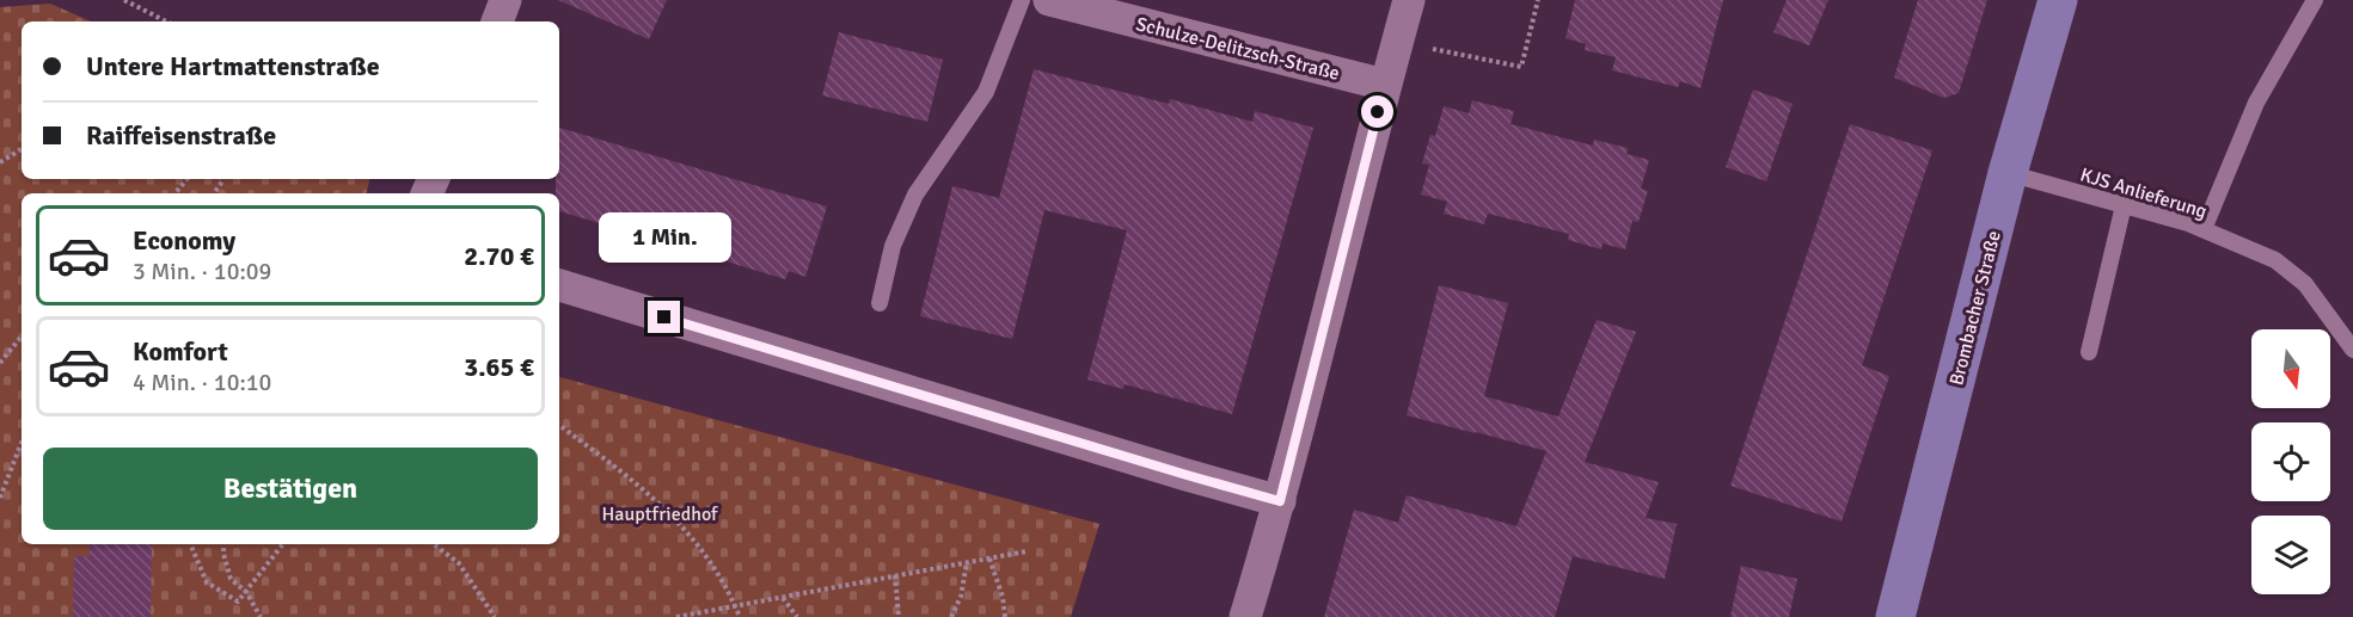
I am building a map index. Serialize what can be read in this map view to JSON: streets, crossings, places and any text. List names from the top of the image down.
{
  "streets": {
    "main road": ["Brombacher Straße"],
    "street": ["Schulze-Delitzsch-Straße"],
    "lane": ["KJS Anlieferung"]
  },
  "crossings": [
    ["KJS Anlieferung", "Brombacher Straße"]
  ],
  "parks": ["Hauptfriedhof"],
  "north": "bottom",
  "page": {
    "banner": ["Untere Hartmattenstraße", "Raiffeisenstraße"],
    "list": [
      {
        "name": "Economy",
        "note": "3 Min. · 10:09",
        "value": "2.70 €"
      },
      {
        "name": "Komfort",
        "note": "4 Min. · 10:10",
        "value": "3.65 €"
      }
    ],
    "bubble": "1 Min.",
    "buttons": "Bestätigen"
  }
}
